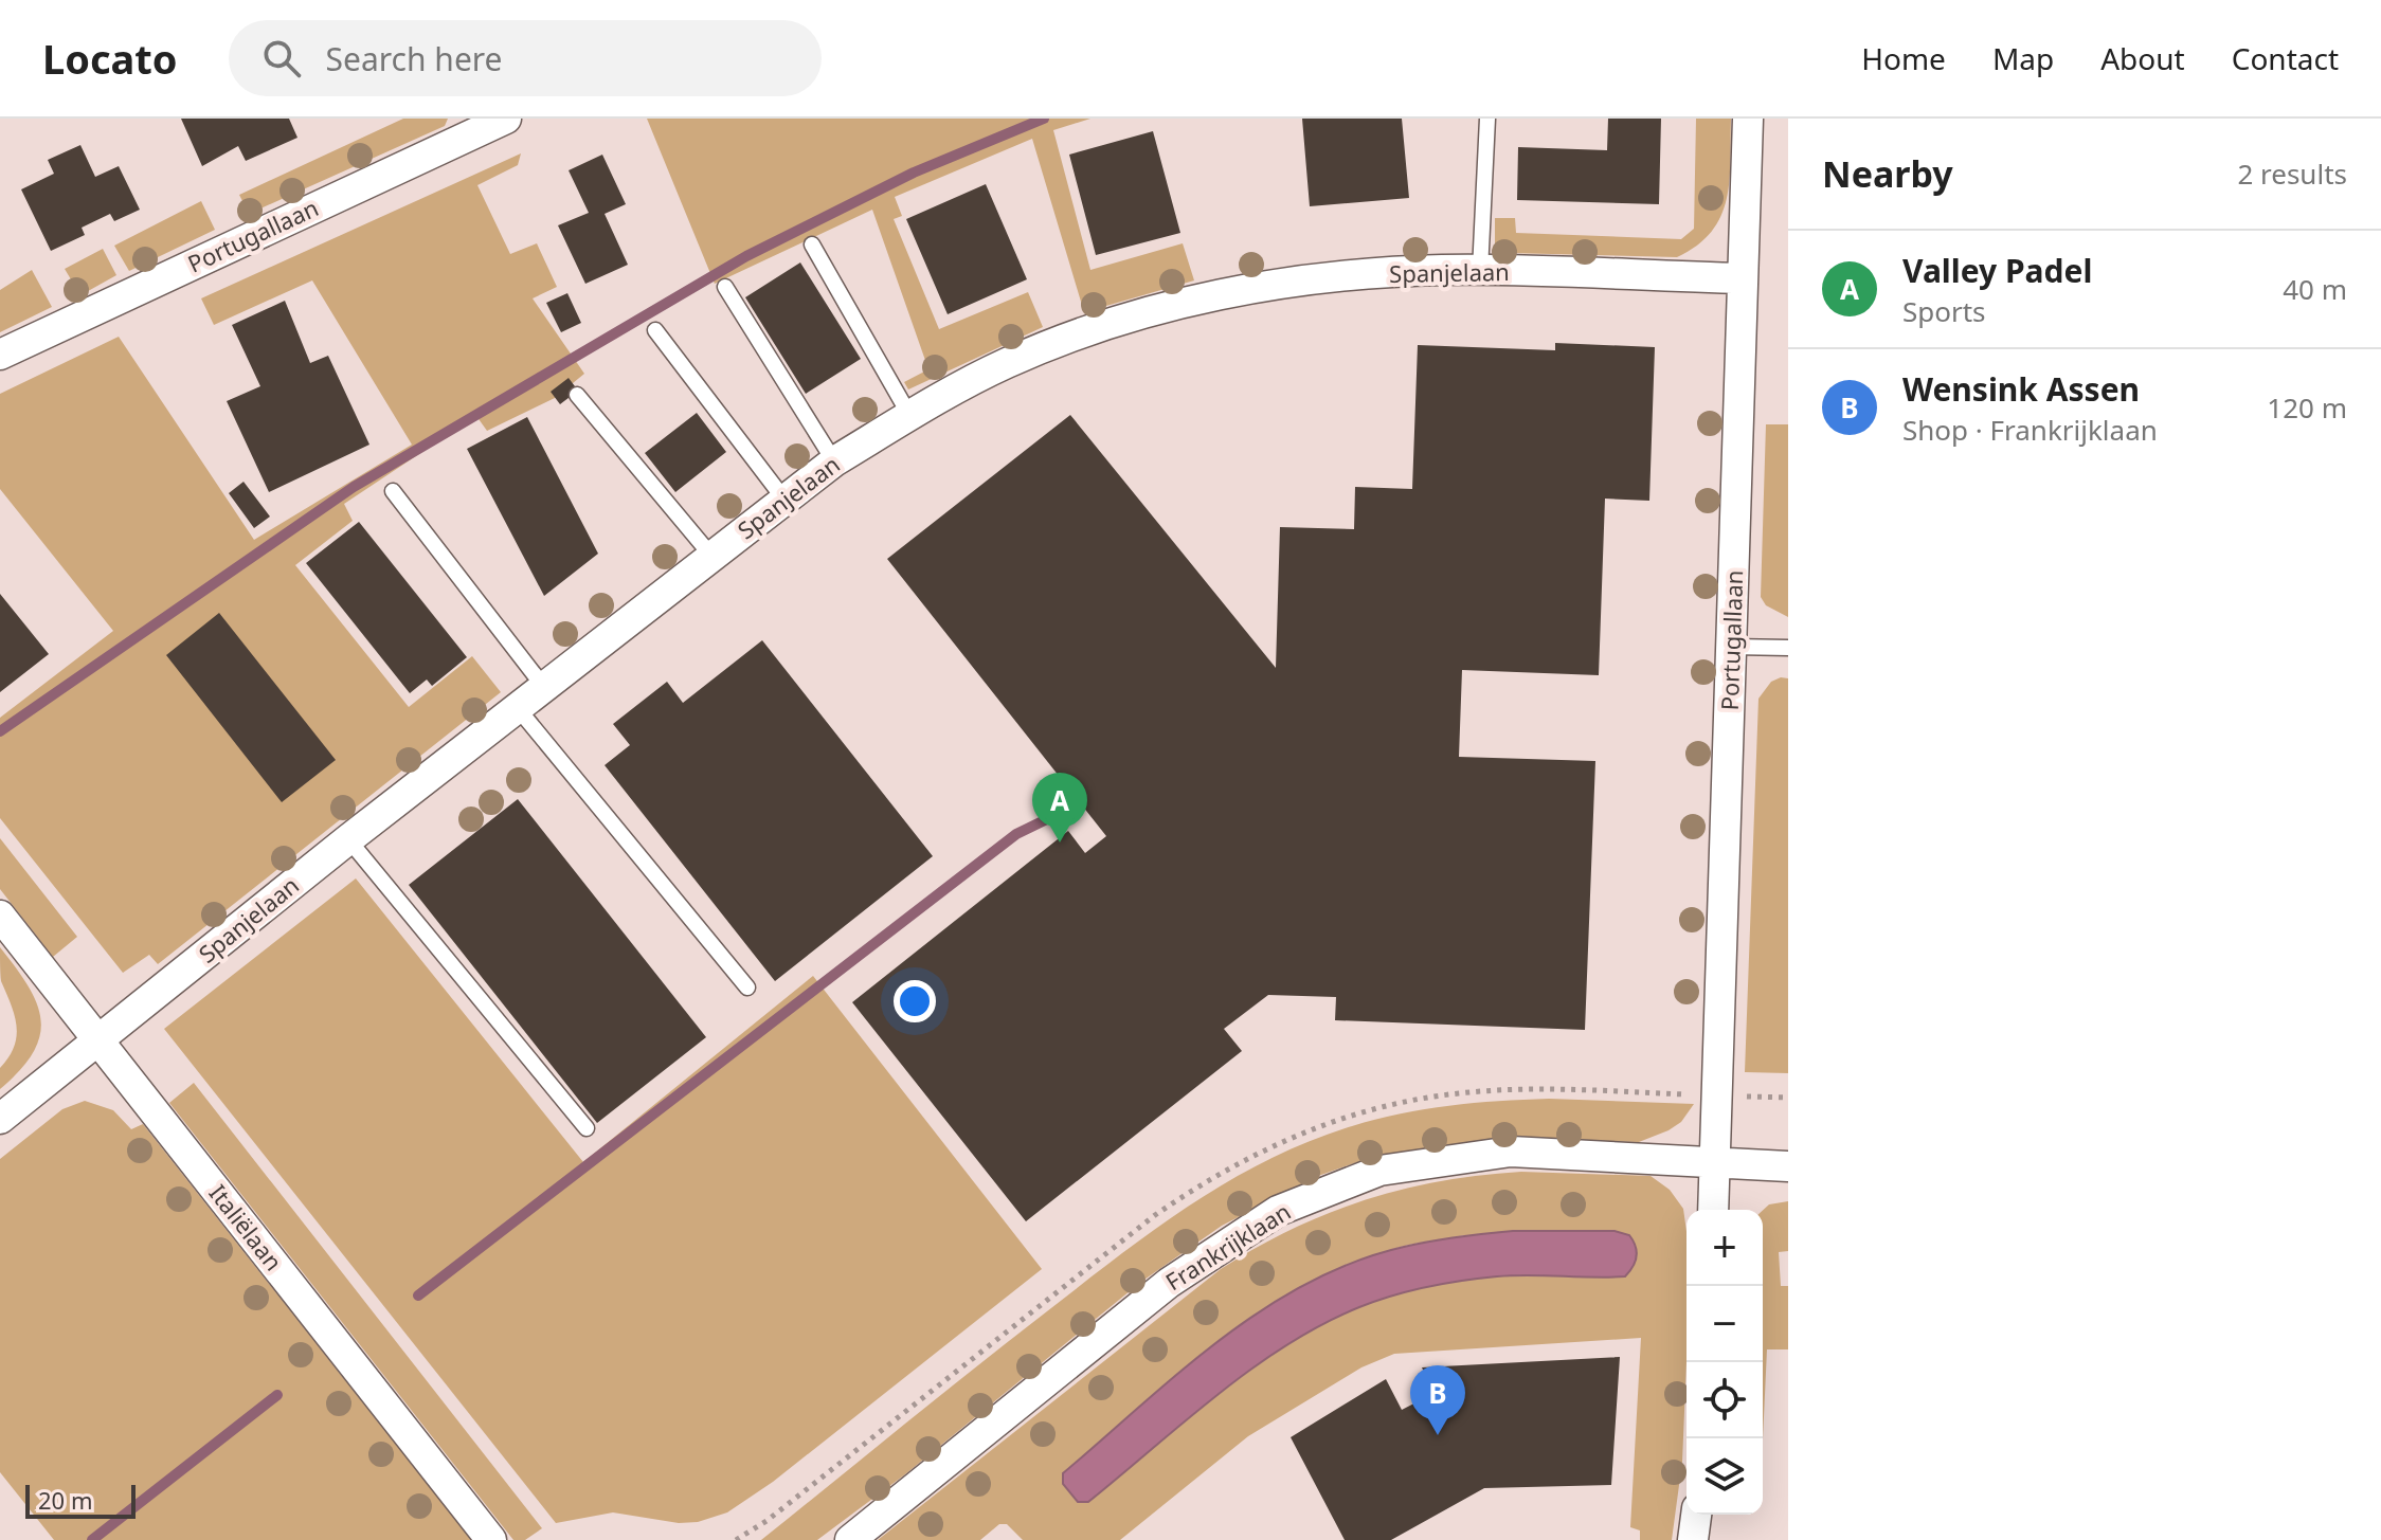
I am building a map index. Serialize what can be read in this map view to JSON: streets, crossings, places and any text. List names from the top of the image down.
{
  "streets": {
    "street": [
      "Portugallaan",
      "Spanjelaan",
      "Italiëlaan",
      "Frankrijklaan"
    ]
  },
  "crossings": [
    ["Portugallaan", "Spanjelaan"],
    ["Portugallaan", "Frankrijklaan"],
    ["Spanjelaan", "Italiëlaan"]
  ],
  "scale_bar": "20 m",
  "page": {
    "header": "Locato",
    "search": "Search here",
    "nav": [
      "Home",
      "Map",
      "About",
      "Contact"
    ],
    "heading": ["Nearby", "2 results"],
    "list": [
      {
        "mark": "A",
        "name": "Valley Padel",
        "note": "Sports",
        "value": "40 m"
      },
      {
        "mark": "B",
        "name": "Wensink Assen",
        "note": "Shop · Frankrijklaan",
        "value": "120 m"
      }
    ],
    "pins": ["A", "B"],
    "map_buttons": ["+", "−"],
    "scale": "20 m"
  }
}
